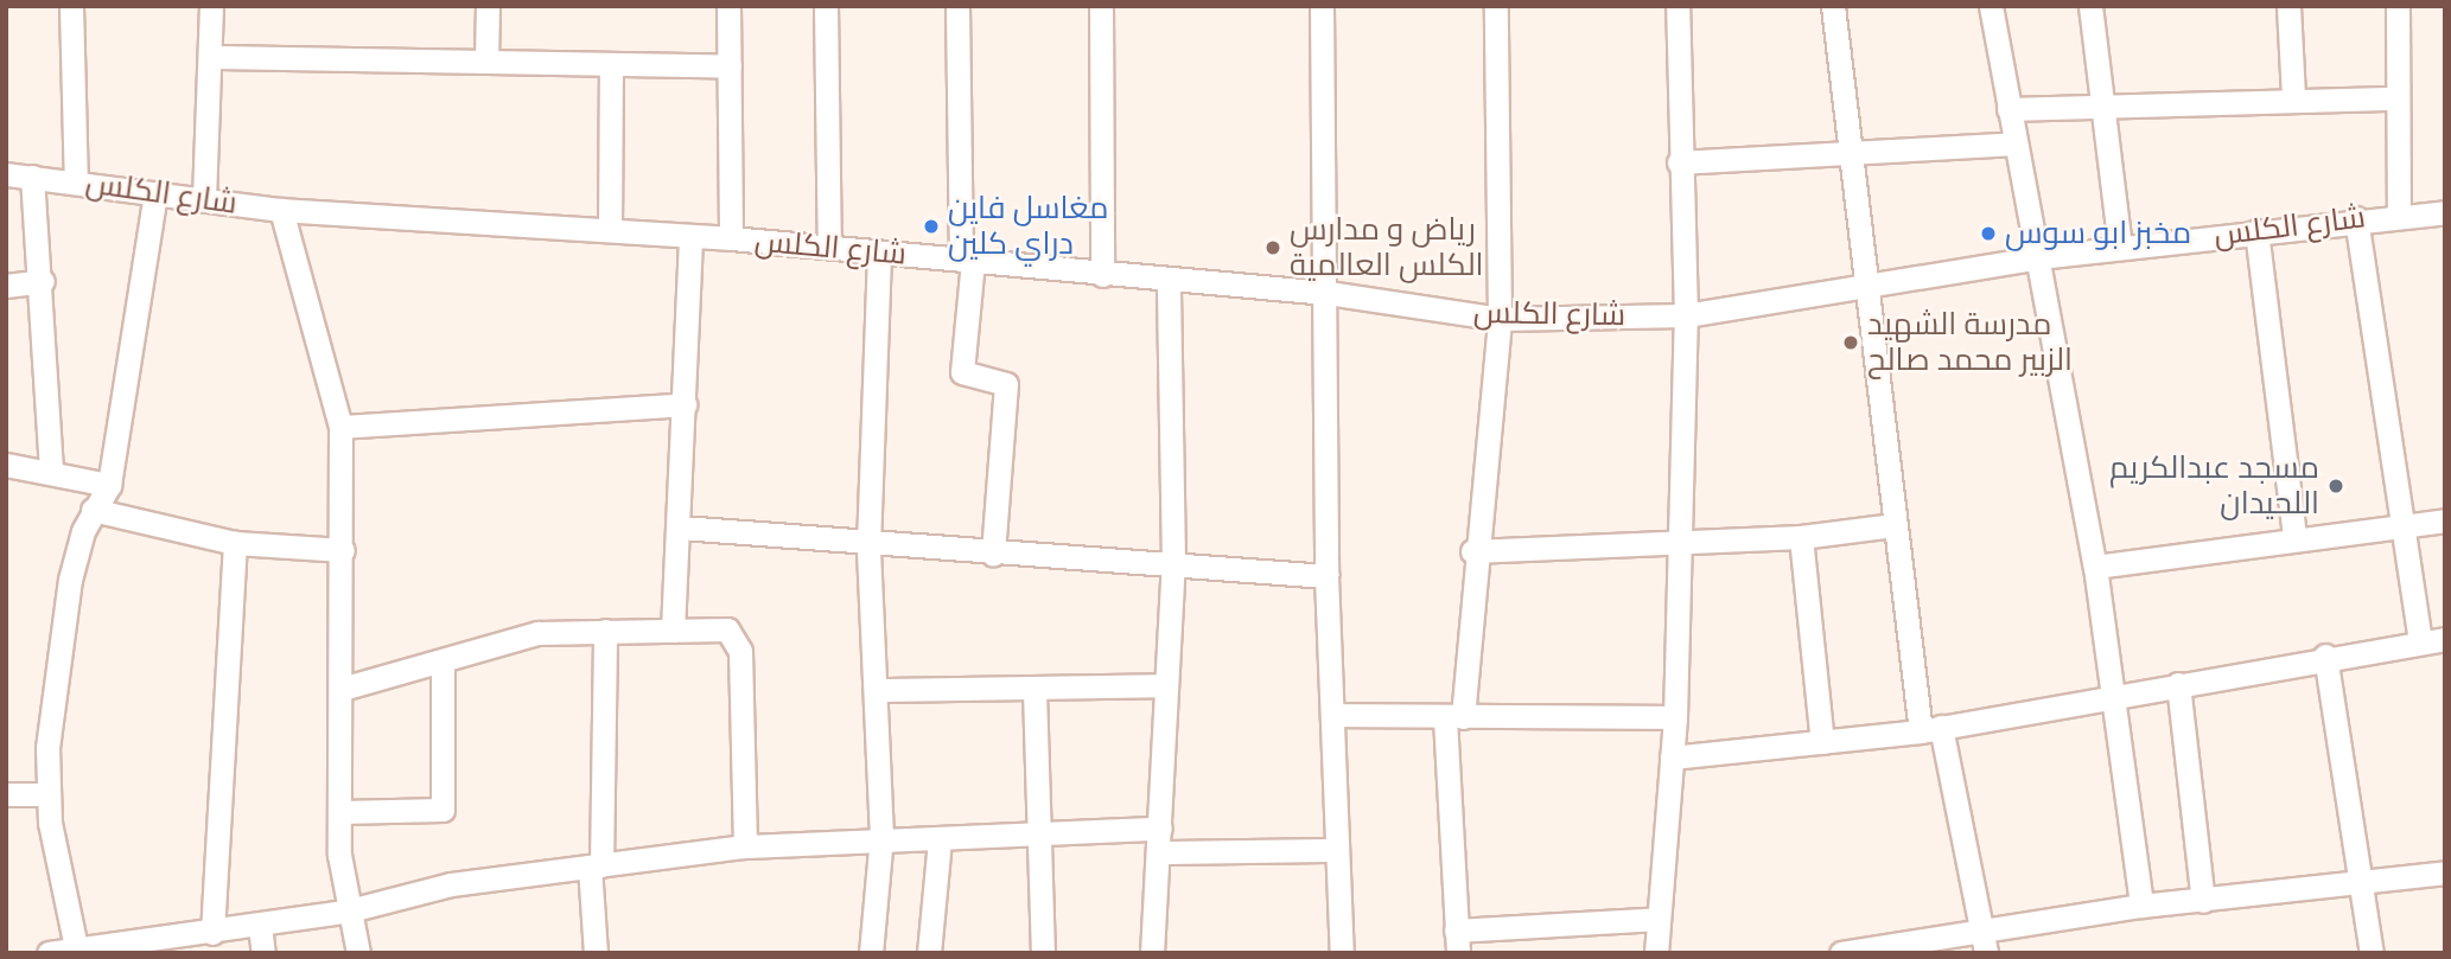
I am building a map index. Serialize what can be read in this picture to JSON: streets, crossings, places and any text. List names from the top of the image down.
{
  "streets": {
    "street": ["شارع الكلس"]
  },
  "places": [
    "مغاسل فاين دراي كلين",
    "مخبز ابو سوس",
    "رياض و مدارس الكلس العالمية",
    "مدرسة الشهيد الزبير محمد صالح",
    "مسجد عبدالكريم اللحيدان"
  ]
}
